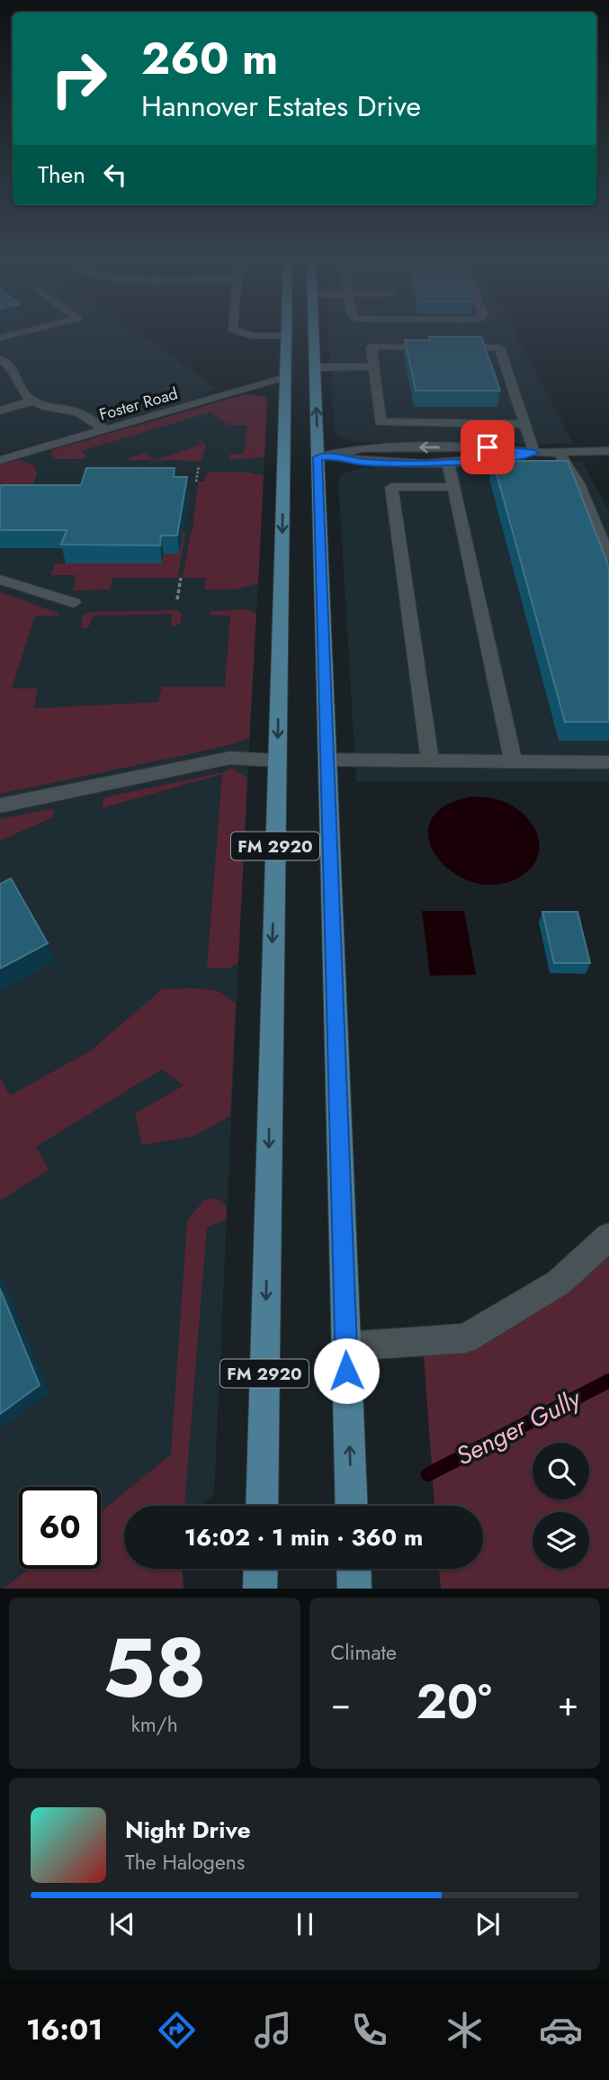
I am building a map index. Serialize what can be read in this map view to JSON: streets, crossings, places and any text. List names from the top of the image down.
{
  "streets": {
    "main road": ["FM 2920"],
    "street": ["Foster Road"]
  },
  "crossings": [
    ["Foster Road", "FM 2920"]
  ],
  "water": ["Senger Gully"],
  "page": {
    "turn": ["260 m", "Hannover Estates Drive"],
    "then": "Then",
    "limit": "60",
    "trip": "16:02 · 1 min · 360 m",
    "tile": [
      ["58", "km/h"],
      "Climate"
    ],
    "heat": ["−", "20°", "+"],
    "song": ["Night Drive", "The Halogens"],
    "tabs": "16:01"
  }
}
